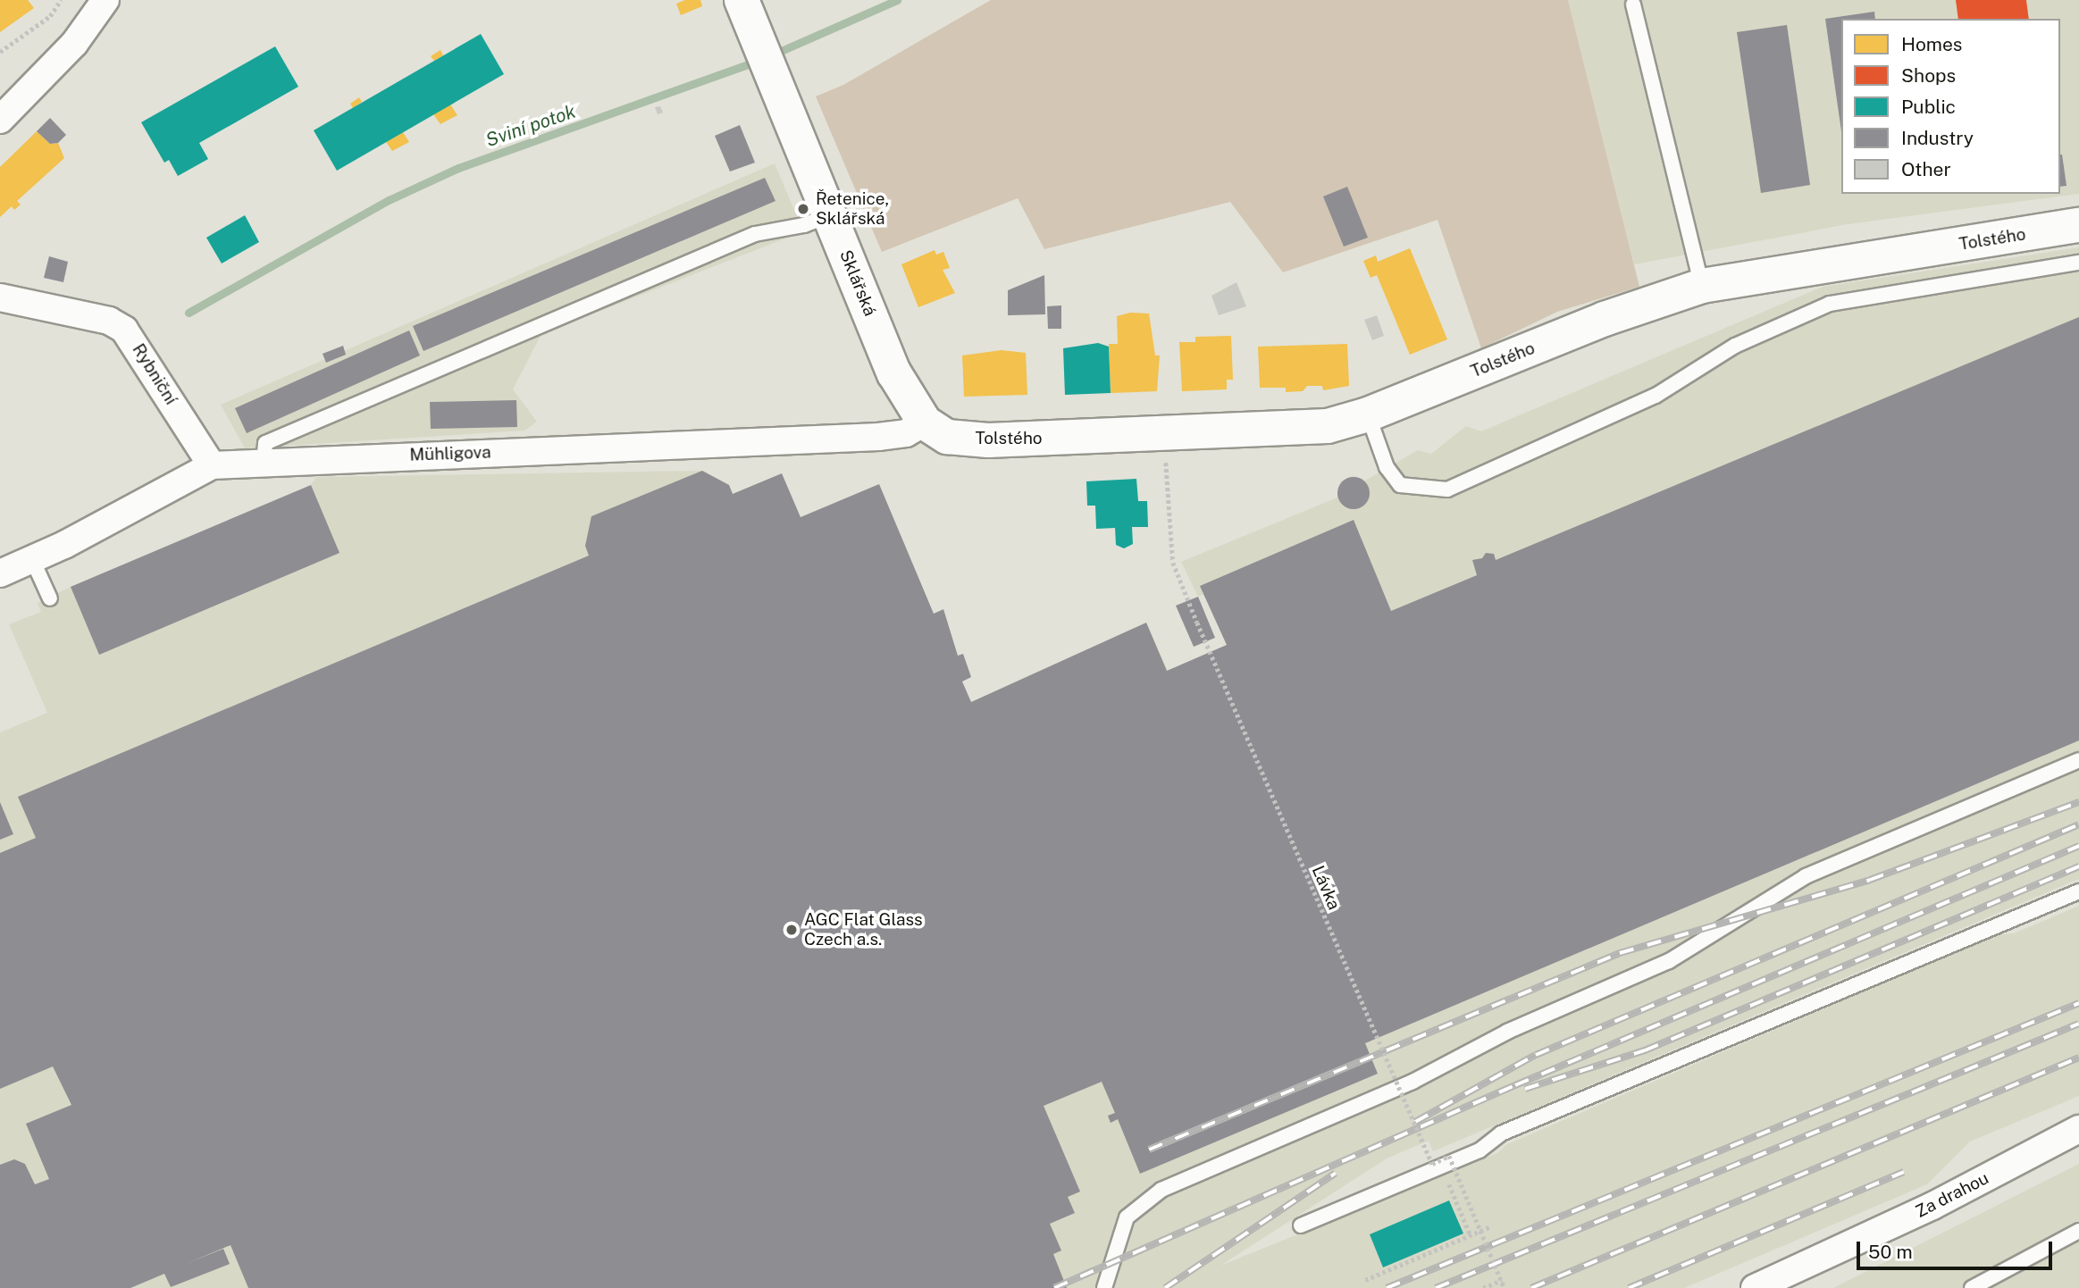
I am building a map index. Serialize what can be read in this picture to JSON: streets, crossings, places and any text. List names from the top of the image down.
{
  "streets": {
    "street": [
      "Tolstého",
      "Sklářská",
      "Rybniční",
      "Mühligova",
      "Za drahou"
    ],
    "path": ["Lávka"]
  },
  "crossings": [
    ["Tolstého", "Sklářská"],
    ["Tolstého", "Mühligova"],
    ["Tolstého", "Lávka"],
    ["Sklářská", "Mühligova"],
    ["Rybniční", "Mühligova"]
  ],
  "water": ["Sviní potok"],
  "places": ["Řetenice, Sklářská", "AGC Flat Glass Czech a.s."],
  "legend": [
    "Homes",
    "Shops",
    "Public",
    "Industry",
    "Other"
  ],
  "scale_bar": "50 m"
}
